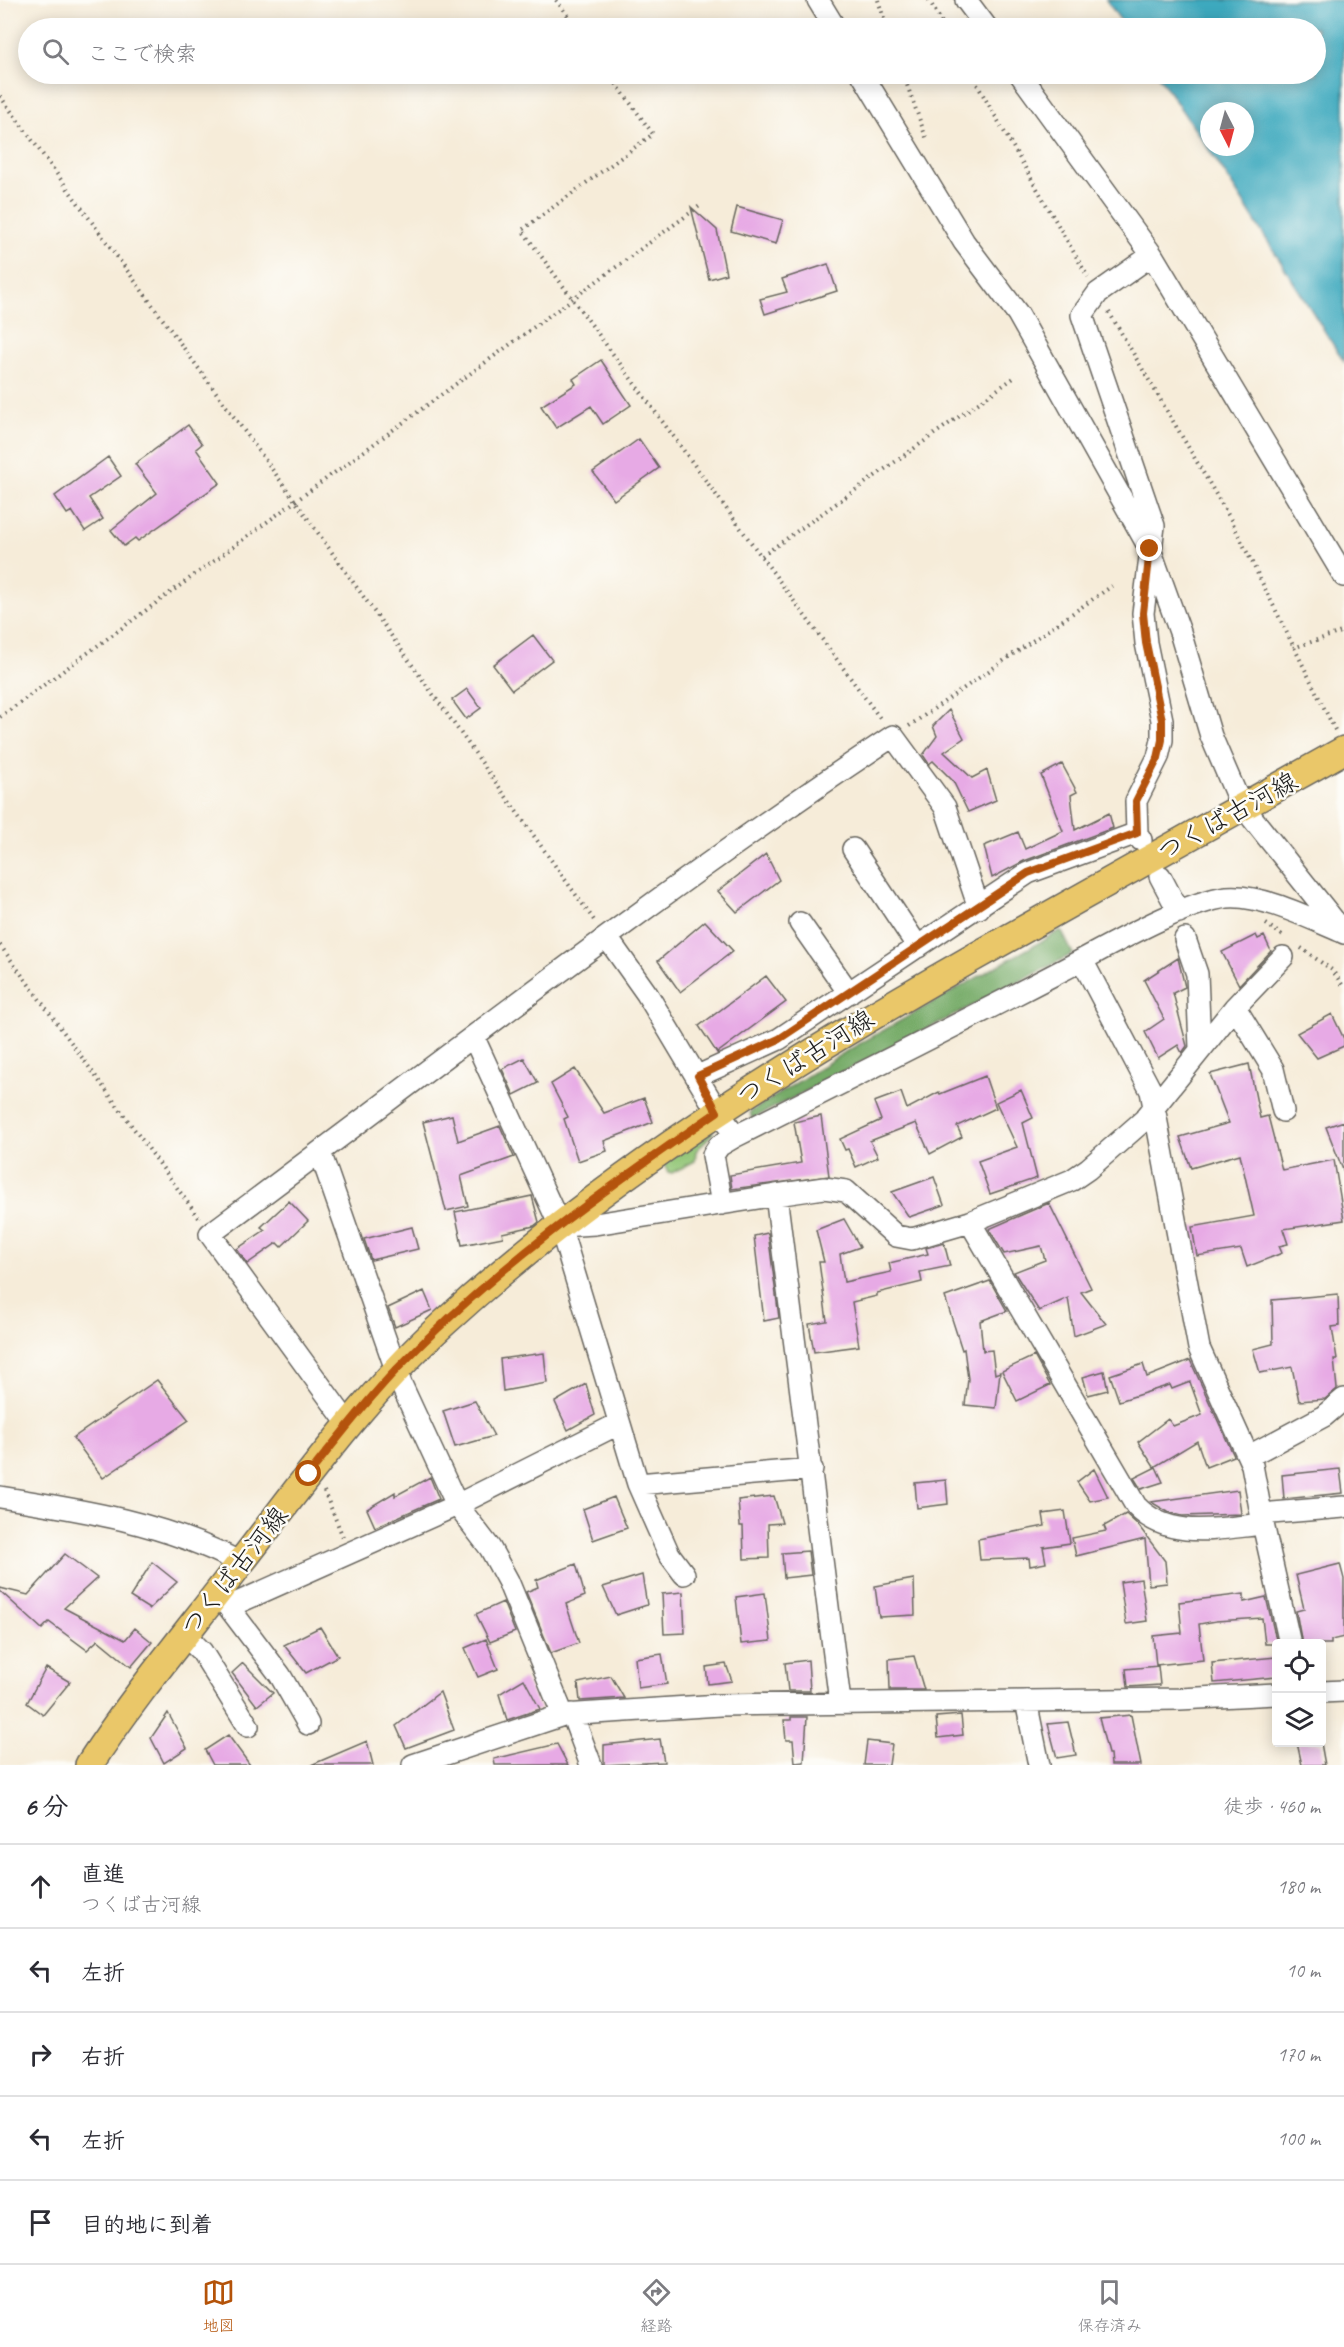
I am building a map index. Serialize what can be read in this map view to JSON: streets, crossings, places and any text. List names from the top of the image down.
{
  "streets": {
    "main road": ["つくば古河線"]
  },
  "north": "bottom",
  "page": {
    "search": "ここで検索",
    "heading": ["6 分", "徒歩 · 460 m"],
    "list": [
      ["直進", "つくば古河線", "180 m"],
      ["左折", "10 m"],
      ["右折", "170 m"],
      ["左折", "100 m"],
      "目的地に到着"
    ],
    "nav": ["地図", "経路", "保存済み"]
  }
}
